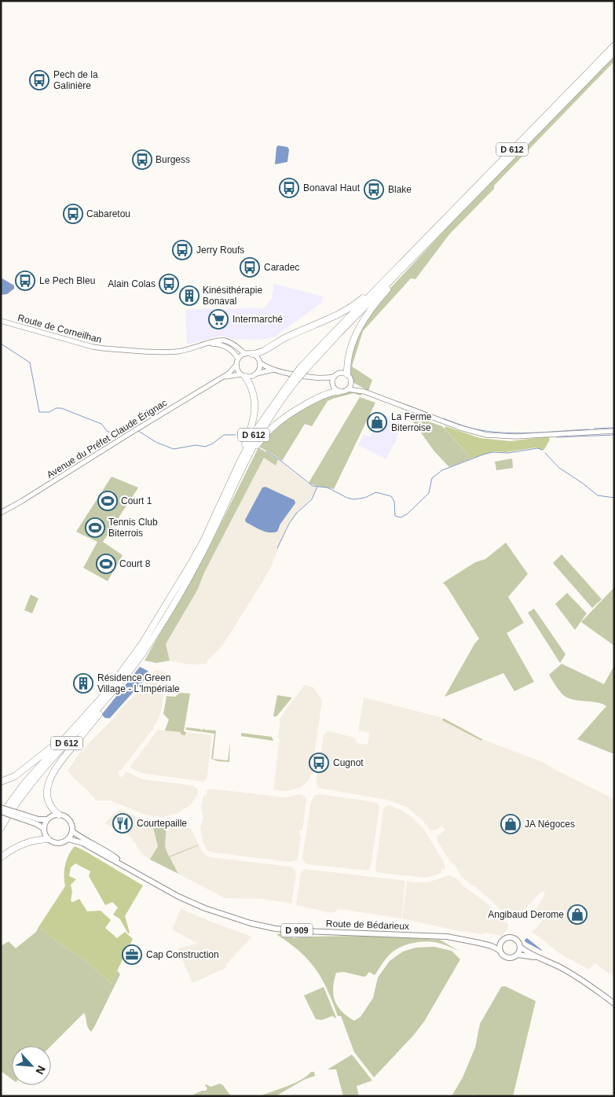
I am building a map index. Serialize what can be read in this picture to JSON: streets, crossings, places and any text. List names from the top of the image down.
{
  "streets": {
    "highway": ["D 612"],
    "main road": ["Route de Bédarieux", "D 909"],
    "street": ["Route de Corneilhan", "Avenue du Préfet Claude Érignac"]
  },
  "crossings": [
    ["Route de Corneilhan", "Avenue du Préfet Claude Érignac"]
  ],
  "places": {
    "bus stop": [
      "Pech de la Galinière",
      "Burgess",
      "Bonaval Haut",
      "Blake",
      "Cabaretou",
      "Jerry Roufs",
      "Caradec",
      "Le Pech Bleu",
      "Alain Colas",
      "Cugnot"
    ],
    "building": ["Kinésithérapie Bonaval", "Résidence Green Village - L'Impériale"],
    "supermarket": ["Intermarché"],
    "shop": ["La Ferme Biterroise", "JA Négoces", "Angibaud Derome"],
    "sports": ["Court 1", "Tennis Club Biterrois", "Court 8"],
    "restaurant": ["Courtepaille"],
    "office": ["Cap Construction"]
  },
  "north": "bottom right"
}
